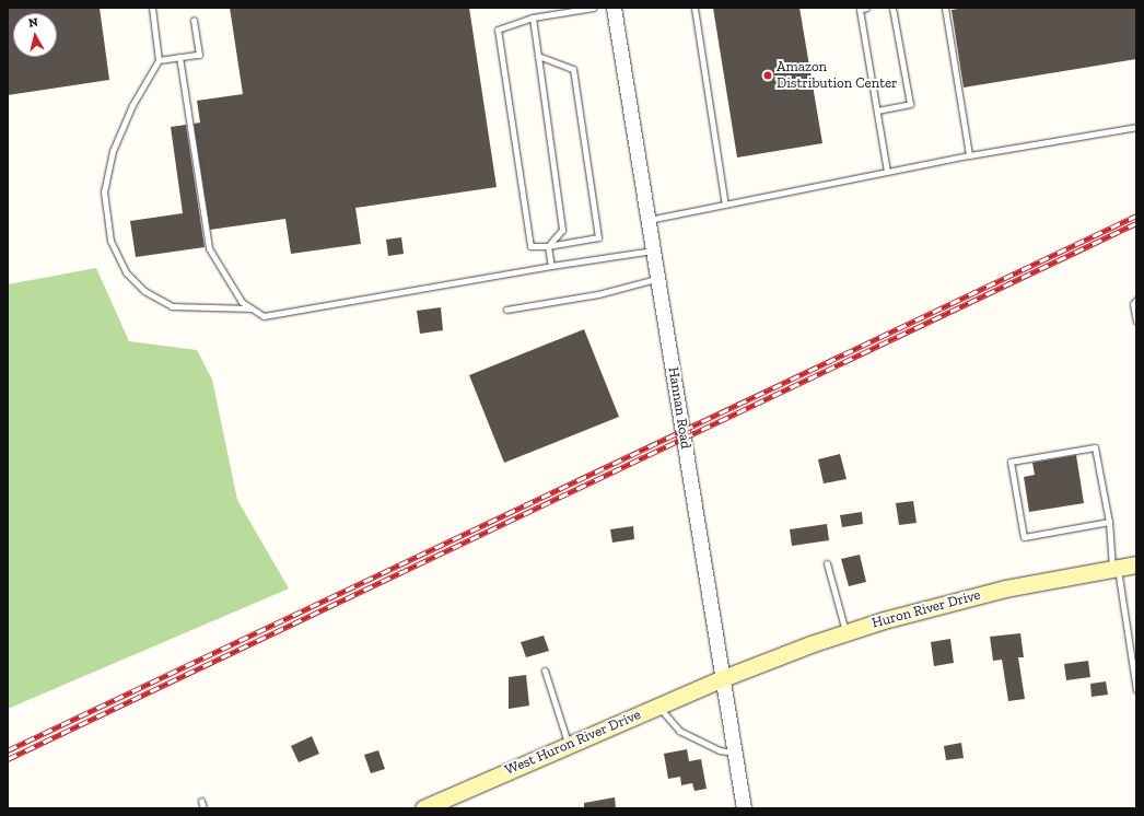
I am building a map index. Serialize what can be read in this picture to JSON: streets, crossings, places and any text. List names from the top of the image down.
{
  "streets": {
    "main road": ["Huron River Drive", "West Huron River Drive"],
    "street": ["Hannan Road"]
  },
  "crossings": [
    ["Hannan Road", "Huron River Drive"],
    ["Hannan Road", "West Huron River Drive"],
    ["Huron River Drive", "West Huron River Drive"]
  ],
  "places": ["Amazon Distribution Center"],
  "north": "top"
}
